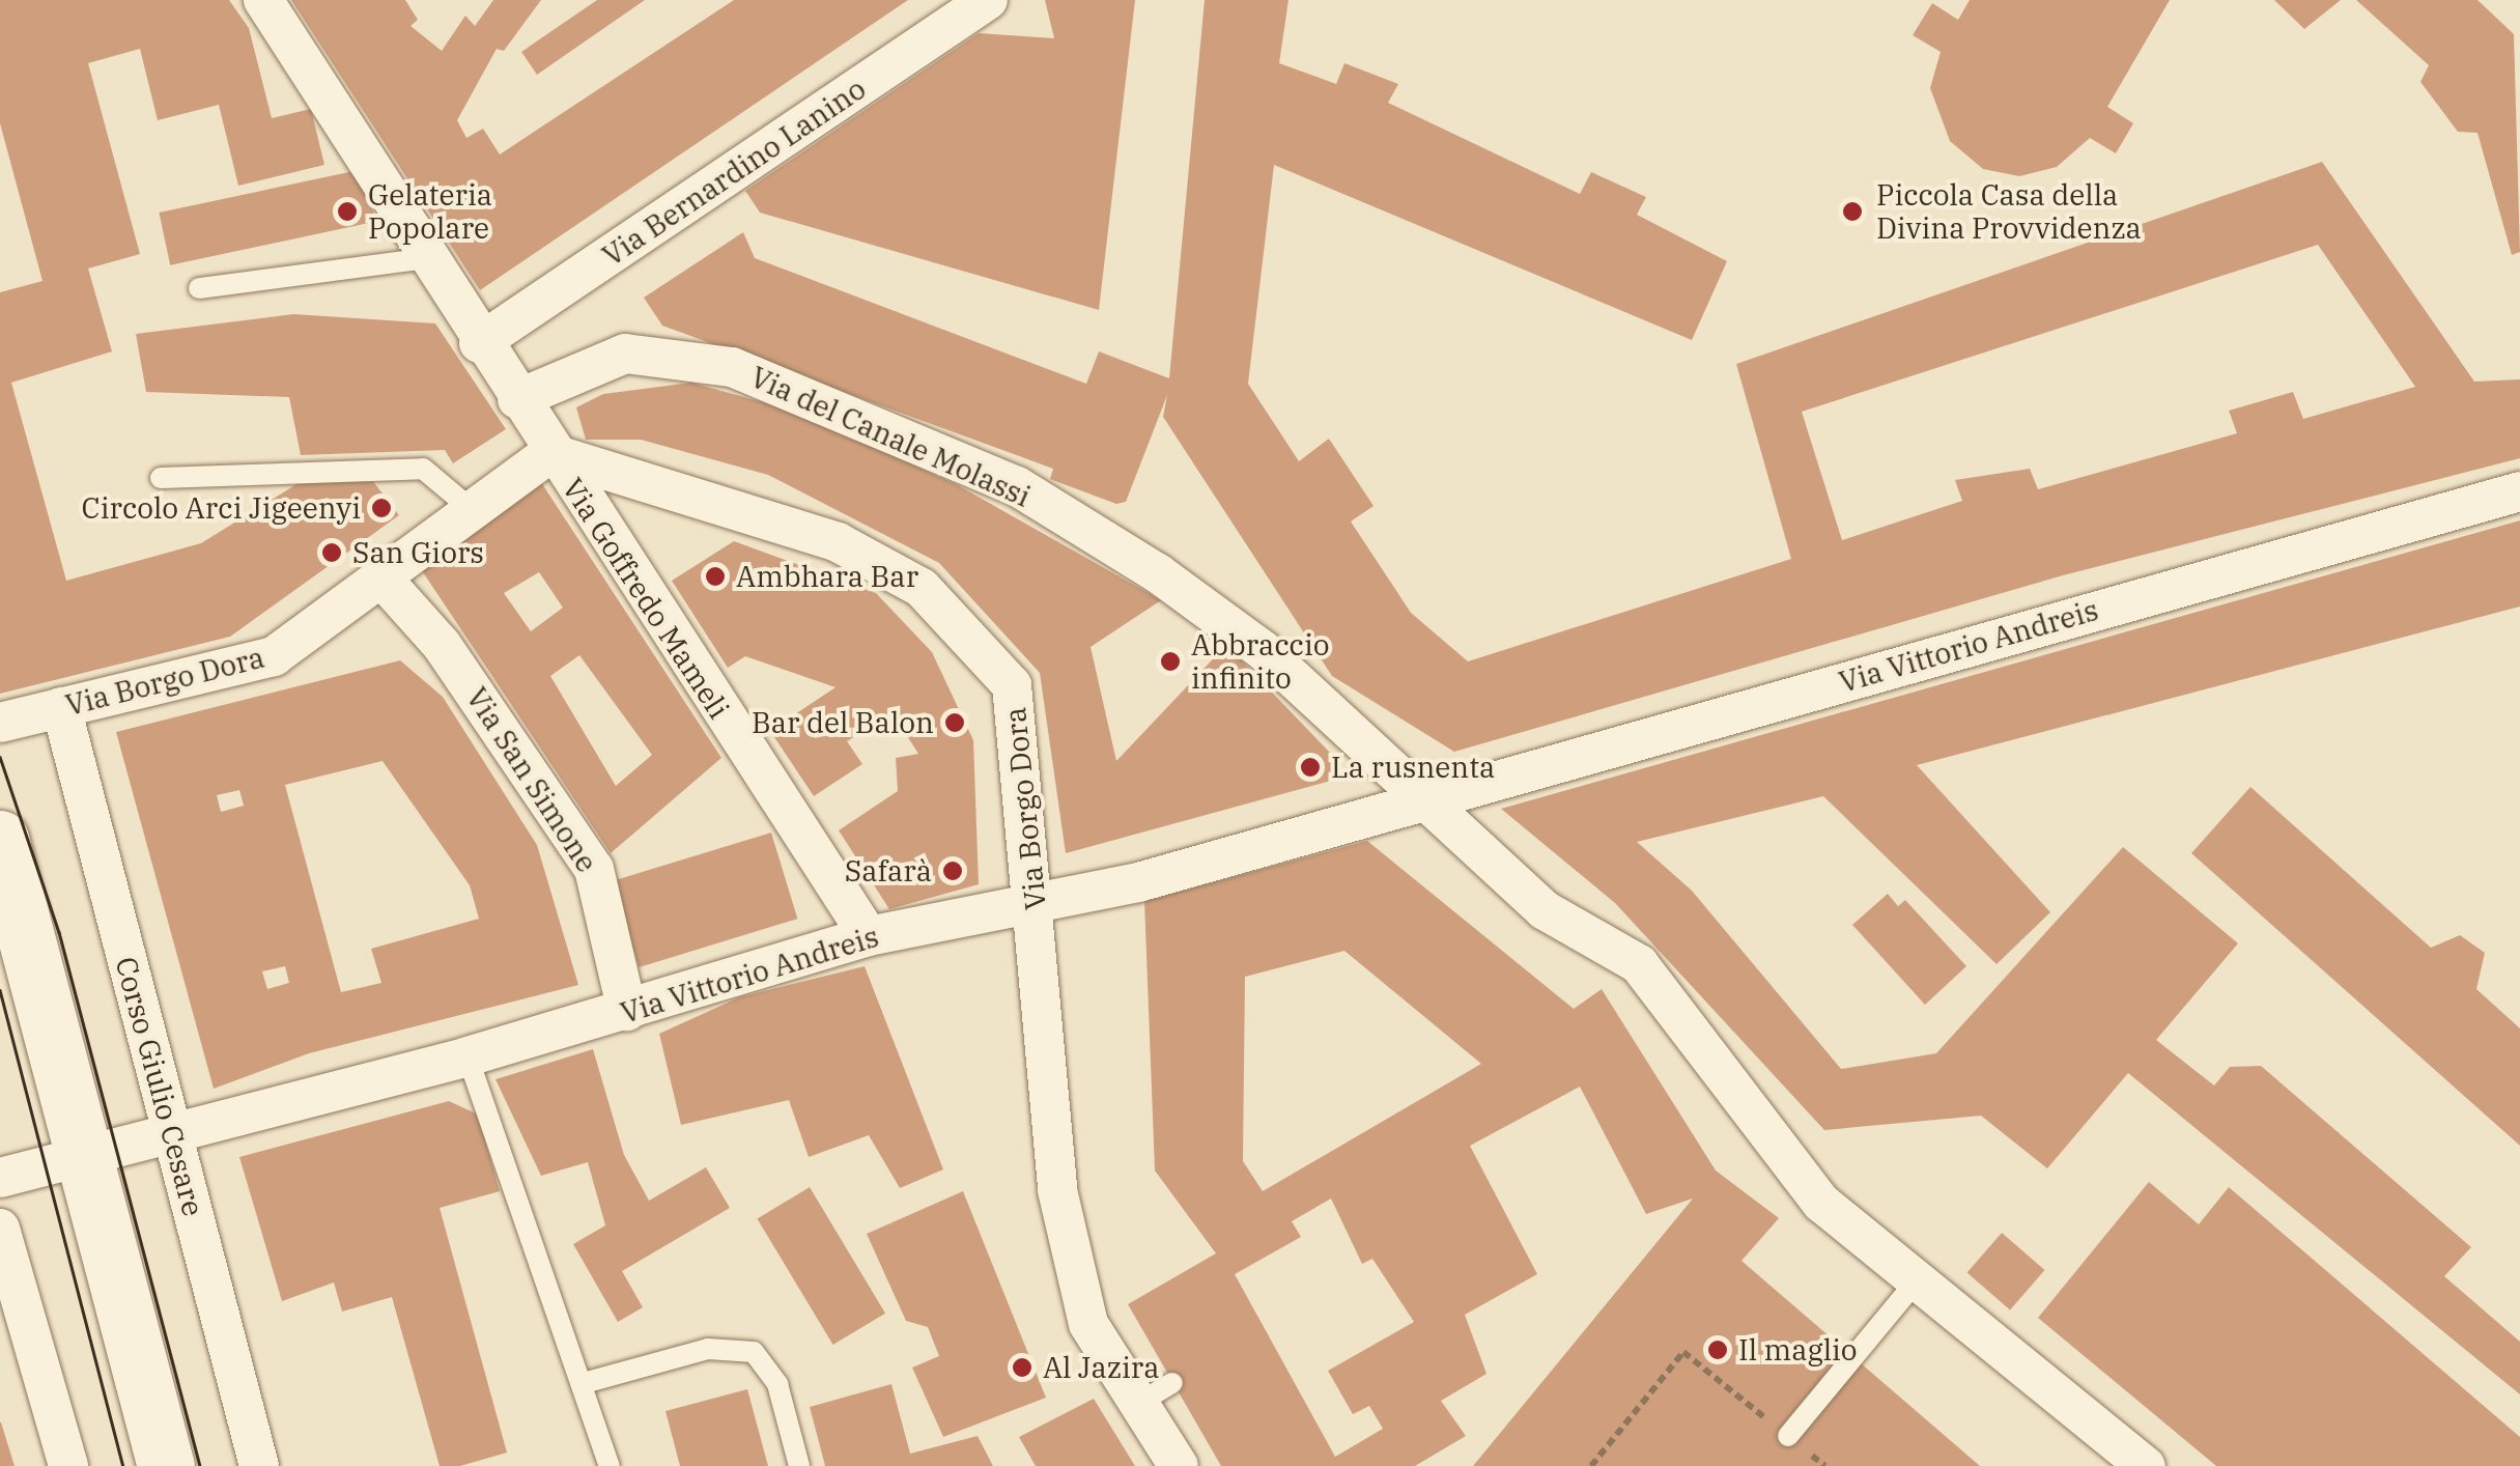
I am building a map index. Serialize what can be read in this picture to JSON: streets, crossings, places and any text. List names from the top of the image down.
{
  "streets": {
    "street": [
      "Via Bernardino Lanino",
      "Via del Canale Molassi",
      "Via Goffredo Mameli",
      "Via Vittorio Andreis",
      "Via Borgo Dora",
      "Via San Simone",
      "Corso Giulio Cesare"
    ]
  },
  "crossings": [
    ["Via Bernardino Lanino", "Via Goffredo Mameli"],
    ["Via del Canale Molassi", "Via Goffredo Mameli"],
    ["Via del Canale Molassi", "Via Vittorio Andreis"],
    ["Via Goffredo Mameli", "Via Vittorio Andreis"],
    ["Via Goffredo Mameli", "Via Borgo Dora"],
    ["Via Vittorio Andreis", "Via Borgo Dora"],
    ["Via Vittorio Andreis", "Via San Simone"],
    ["Via Vittorio Andreis", "Corso Giulio Cesare"],
    ["Via Borgo Dora", "Via San Simone"],
    ["Via Borgo Dora", "Corso Giulio Cesare"]
  ],
  "places": [
    "Gelateria Popolare",
    "Piccola Casa della Divina Provvidenza",
    "Circolo Arci Jigeenyi",
    "San Giors",
    "Ambhara Bar",
    "Abbraccio infinito",
    "Bar del Balon",
    "La rusnenta",
    "Safarà",
    "Il maglio",
    "Al Jazira"
  ]
}
